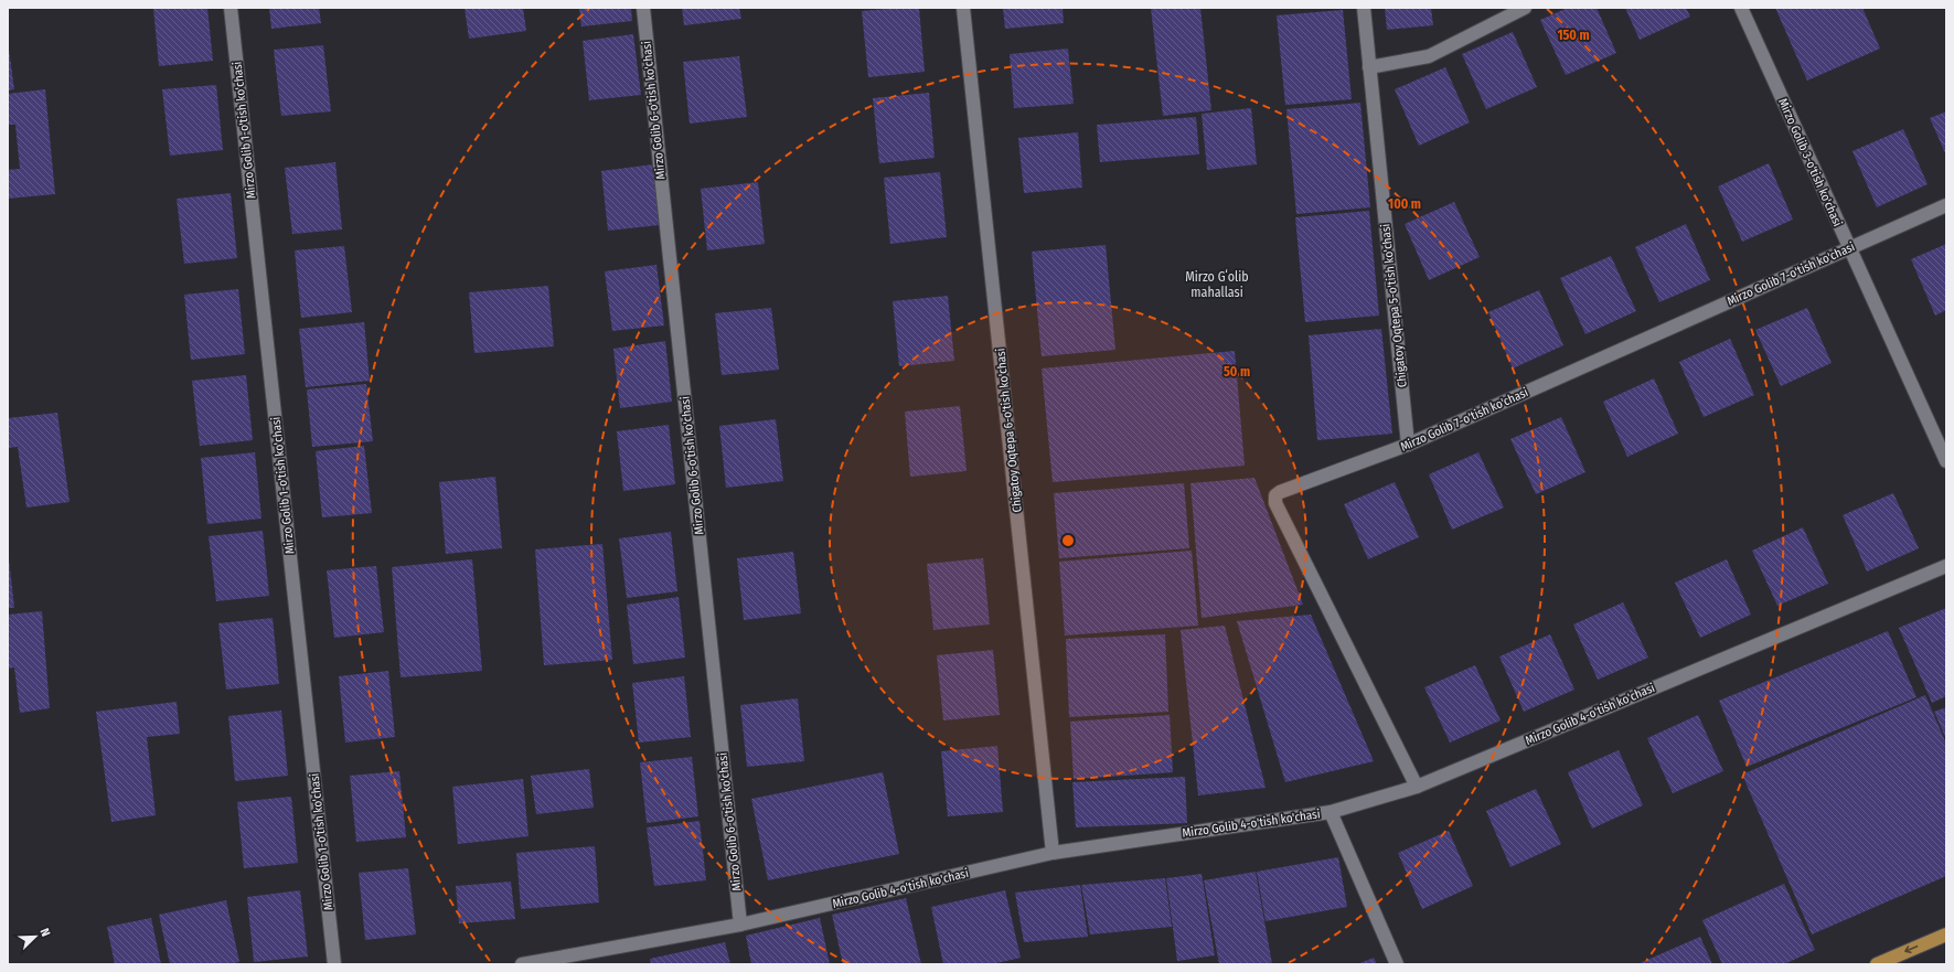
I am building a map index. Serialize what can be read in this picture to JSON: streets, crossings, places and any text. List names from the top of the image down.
{
  "streets": {
    "street": [
      "Mirzo Golib 6-o'tish ko'chasi",
      "Mirzo Golib 1-o'tish ko'chasi",
      "Mirzo Golib 3-o'tish ko'chasi",
      "Mirzo Golib 7-o'tish ko'chasi",
      "Chigatoy Oqtepa 5-o'tish ko'chasi",
      "Chigatoy Oqtepa 6-o'tish ko'chasi",
      "Mirzo Golib 4-o'tish ko'chasi"
    ]
  },
  "crossings": [
    ["Mirzo Golib 6-o'tish ko'chasi", "Mirzo Golib 4-o'tish ko'chasi"],
    ["Mirzo Golib 3-o'tish ko'chasi", "Mirzo Golib 7-o'tish ko'chasi"],
    ["Mirzo Golib 7-o'tish ko'chasi", "Chigatoy Oqtepa 5-o'tish ko'chasi"],
    ["Mirzo Golib 7-o'tish ko'chasi", "Mirzo Golib 4-o'tish ko'chasi"],
    ["Chigatoy Oqtepa 6-o'tish ko'chasi", "Mirzo Golib 4-o'tish ko'chasi"]
  ],
  "districts": ["Mirzo Gʻolib mahallasi"],
  "north": "top right",
  "rings": ["150 m", "100 m", "50 m"]
}
